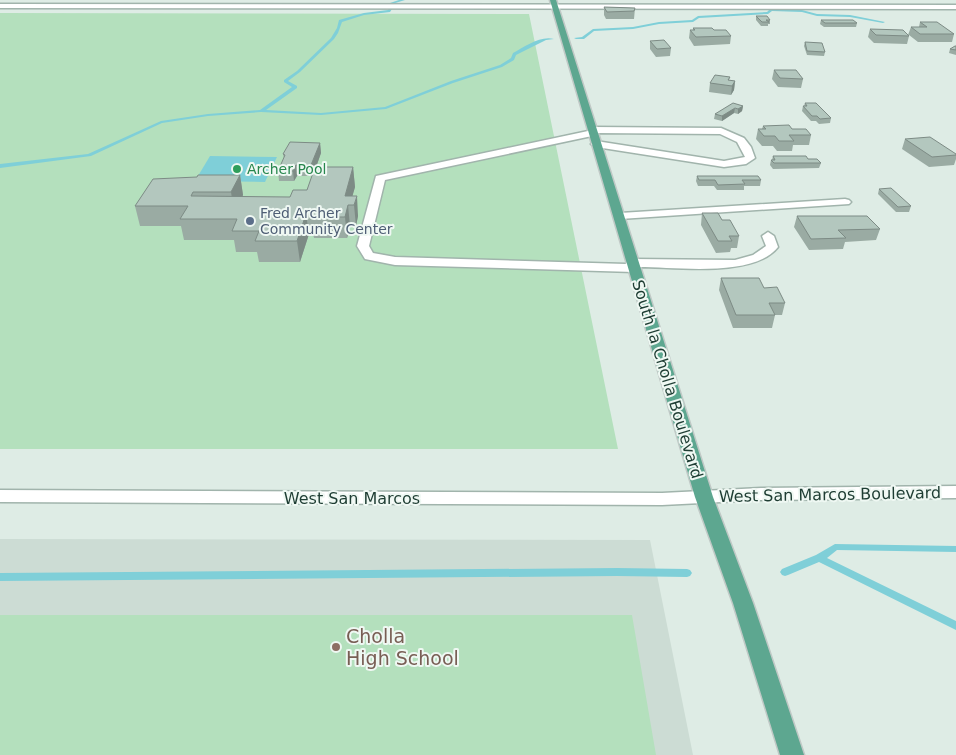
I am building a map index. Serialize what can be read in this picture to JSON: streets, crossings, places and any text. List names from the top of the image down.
{
  "streets": {
    "main road": ["South la Cholla Boulevard"],
    "street": ["West San Marcos Boulevard", "West San Marcos"]
  },
  "crossings": [
    ["South la Cholla Boulevard", "West San Marcos Boulevard"],
    ["South la Cholla Boulevard", "West San Marcos"],
    ["West San Marcos Boulevard", "West San Marcos"]
  ],
  "places": ["Archer Pool", "Fred Archer Community Center", "Cholla High School"]
}
